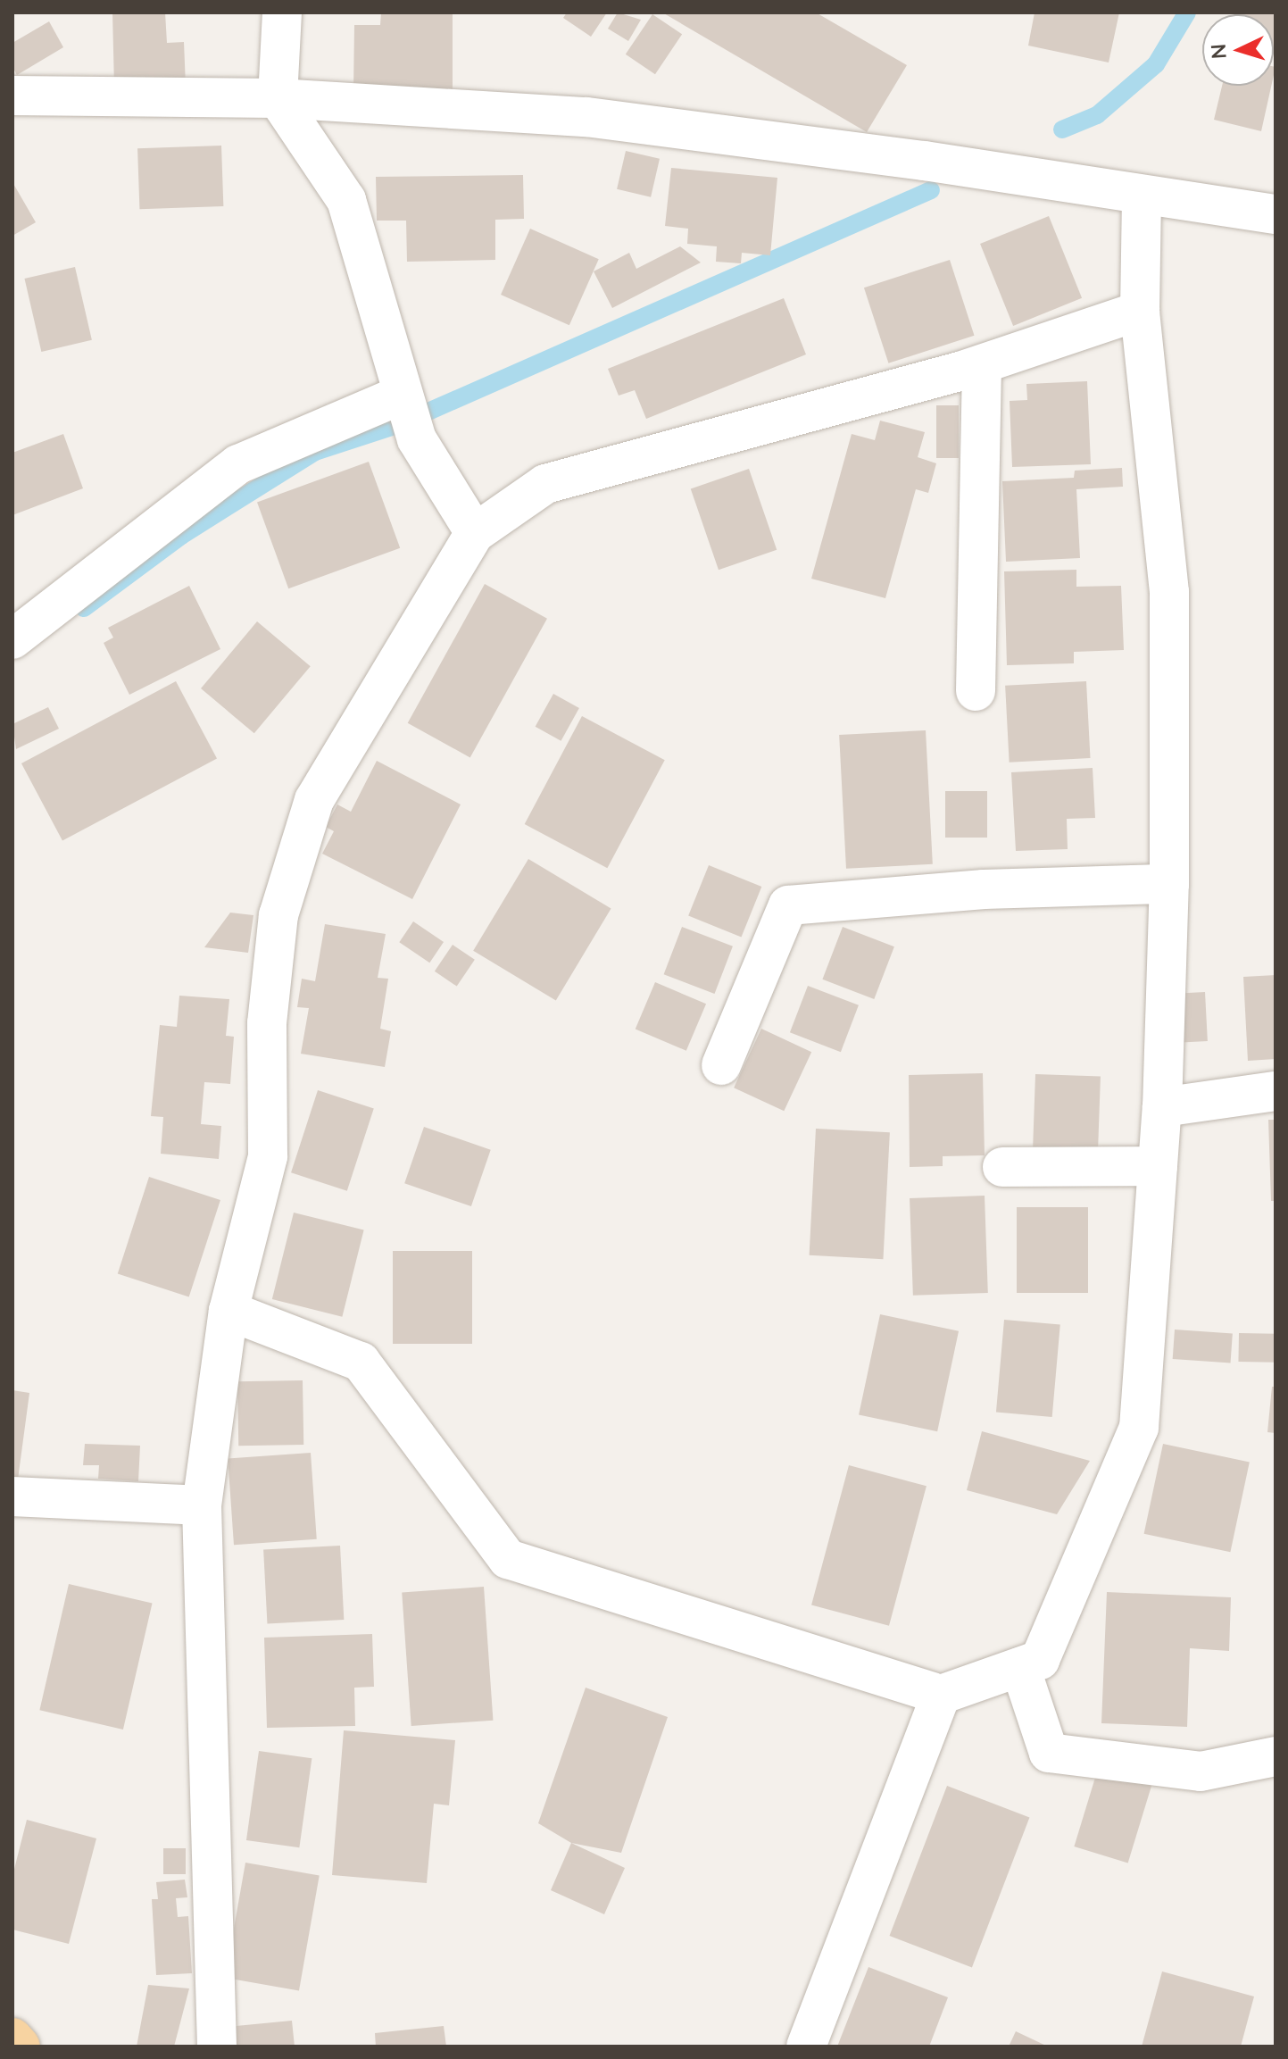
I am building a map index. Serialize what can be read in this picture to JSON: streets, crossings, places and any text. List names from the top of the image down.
{
  "north": "left"
}
